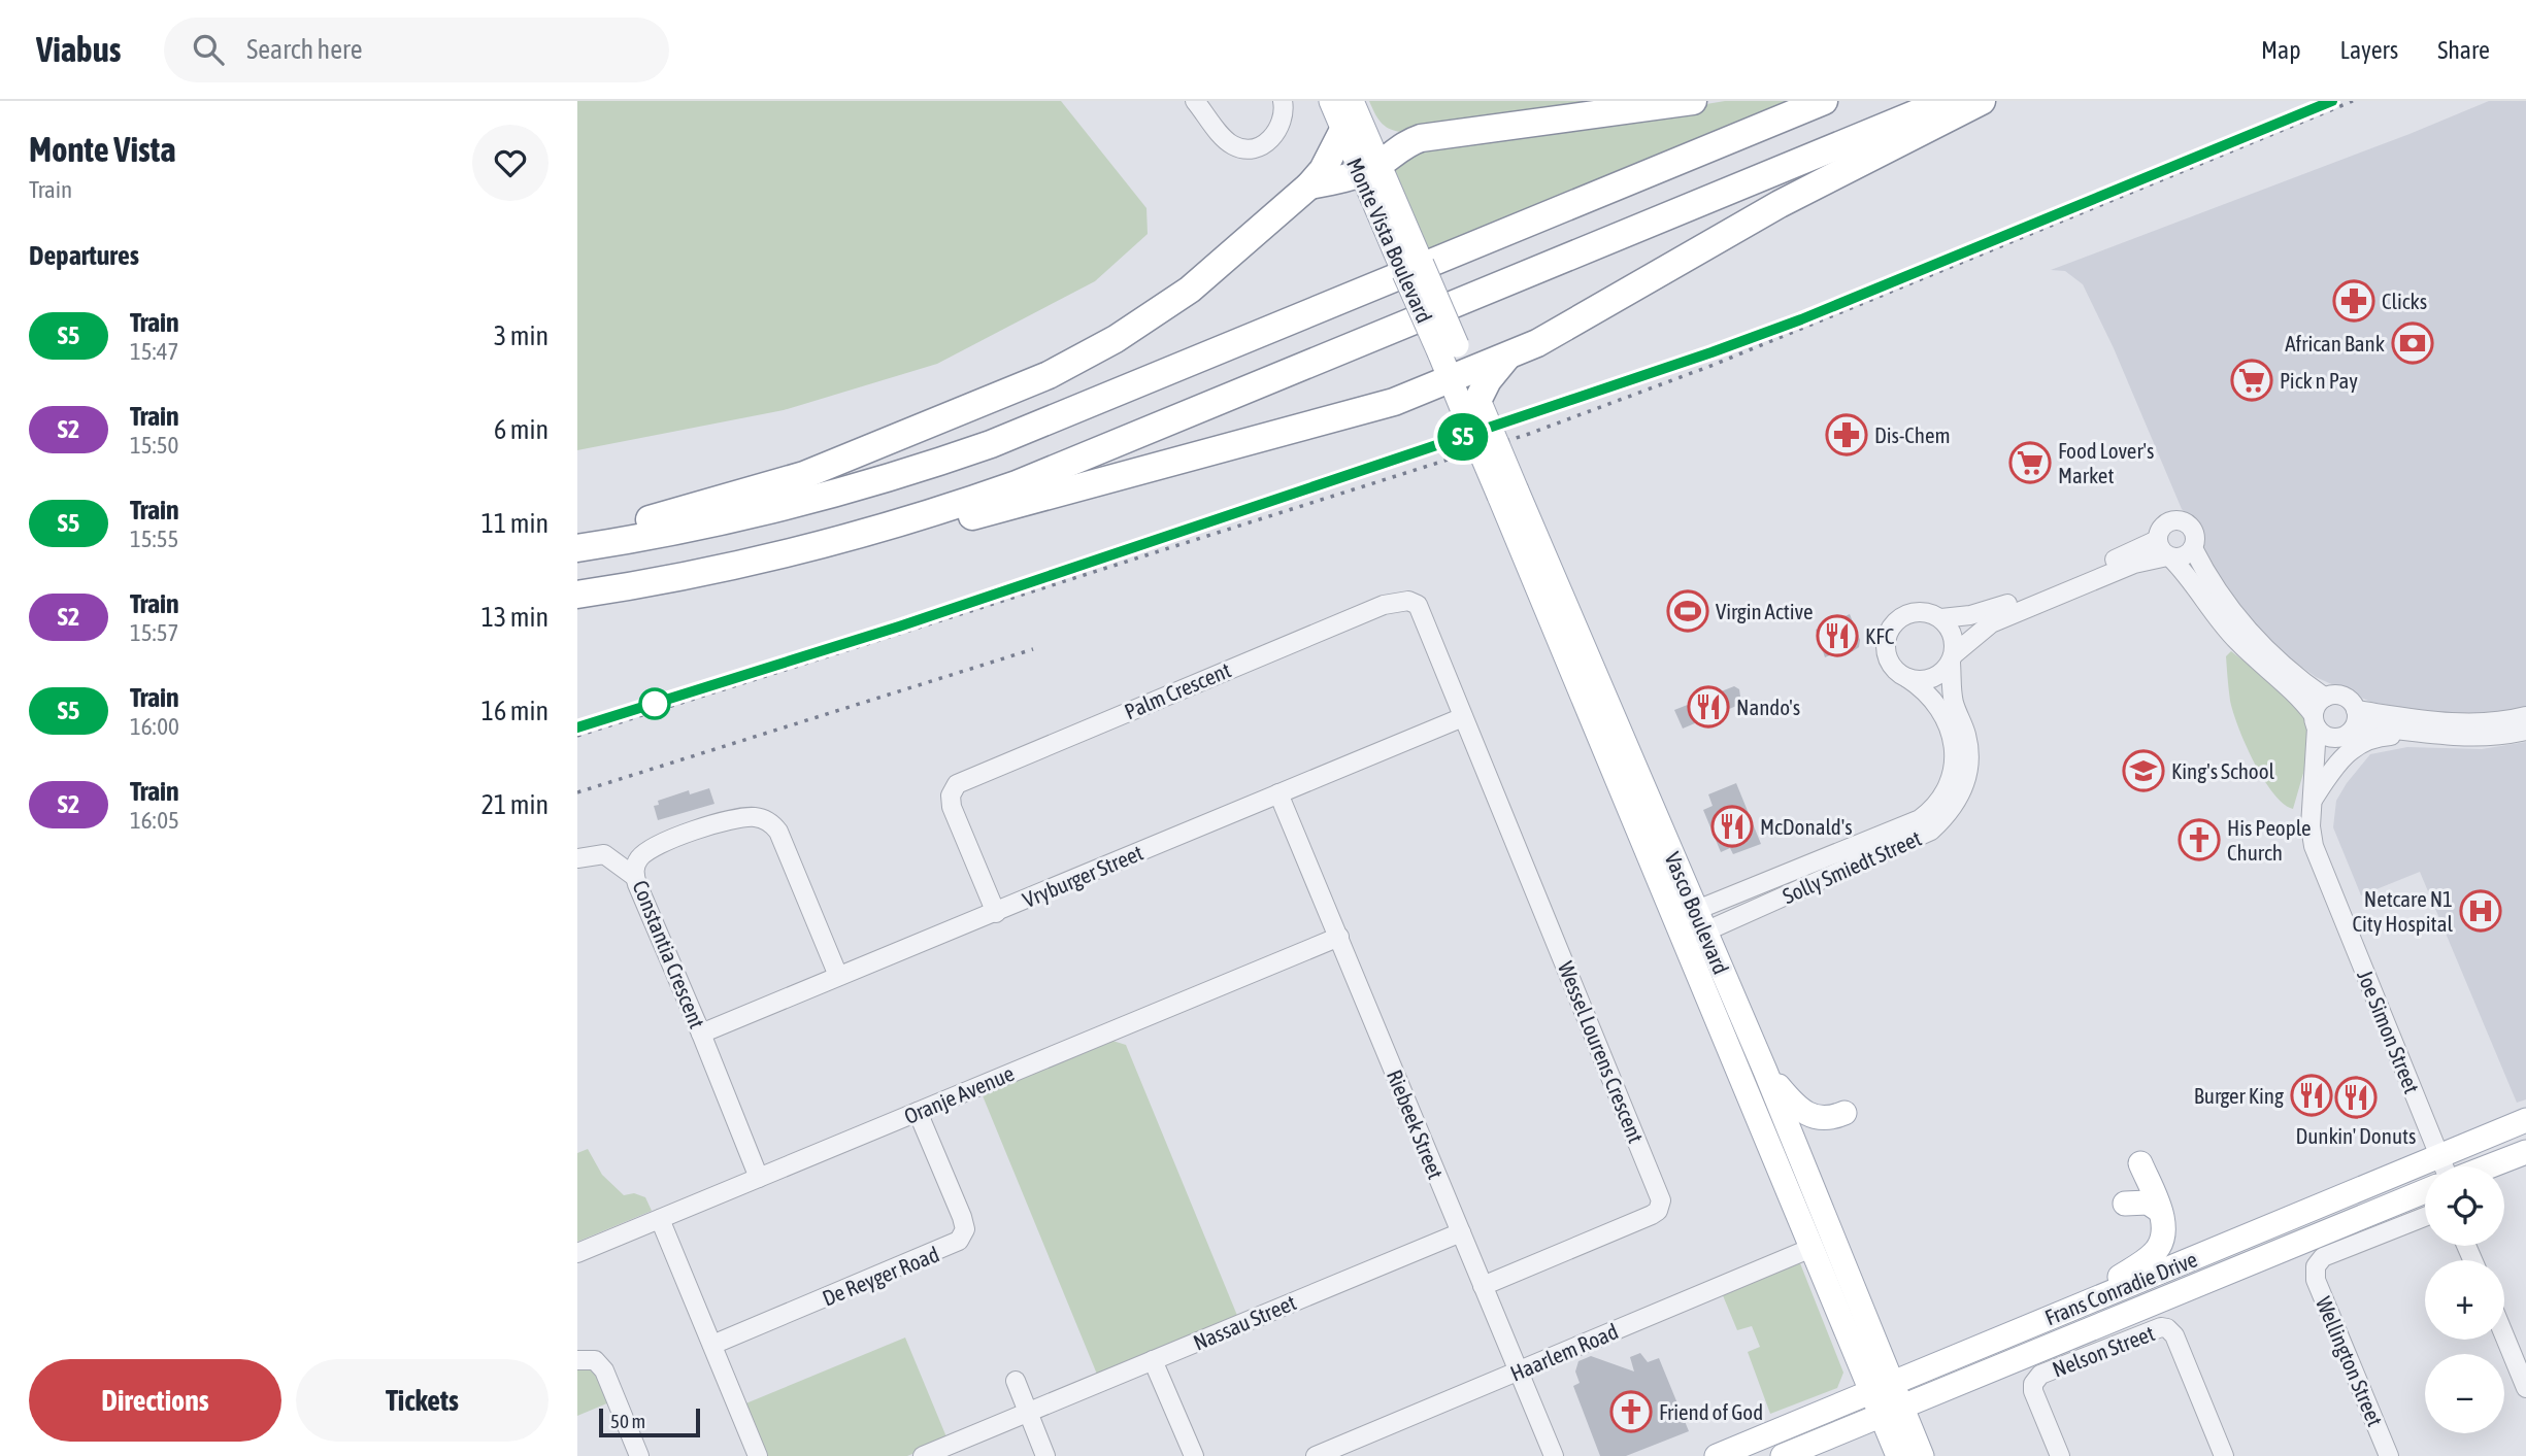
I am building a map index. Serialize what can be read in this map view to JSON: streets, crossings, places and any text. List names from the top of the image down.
{
  "streets": {
    "main road": ["Monte Vista Boulevard", "Vasco Boulevard", "Frans Conradie Drive"],
    "street": [
      "Palm Crescent",
      "Solly Smiedt Street",
      "Vryburger Street",
      "Constantia Crescent",
      "Joe Simon Street",
      "Wessel Lourens Crescent",
      "Oranje Avenue",
      "Riebeek Street",
      "De Reyger Road",
      "Nassau Street",
      "Nelson Street",
      "Haarlem Road",
      "Wellington Street"
    ]
  },
  "crossings": [
    ["Monte Vista Boulevard", "Vasco Boulevard"],
    ["Palm Crescent", "Vryburger Street"],
    ["Palm Crescent", "Wessel Lourens Crescent"],
    ["Solly Smiedt Street", "Vasco Boulevard"],
    ["Vryburger Street", "Constantia Crescent"],
    ["Vryburger Street", "Wessel Lourens Crescent"],
    ["Vryburger Street", "Riebeek Street"],
    ["Vasco Boulevard", "Frans Conradie Drive"],
    ["Vasco Boulevard", "Haarlem Road"],
    ["Constantia Crescent", "Oranje Avenue"],
    ["Joe Simon Street", "Frans Conradie Drive"],
    ["Wessel Lourens Crescent", "Riebeek Street"],
    ["Oranje Avenue", "Riebeek Street"],
    ["Oranje Avenue", "De Reyger Road"],
    ["Riebeek Street", "Nassau Street"],
    ["Riebeek Street", "Haarlem Road"]
  ],
  "places": {
    "pharmacy": ["Clicks", "Dis-Chem"],
    "bank": ["African Bank"],
    "supermarket": ["Pick n Pay", "Food Lover's Market"],
    "sports": ["Virgin Active"],
    "restaurant": [
      "KFC",
      "Nando's",
      "McDonald's",
      "Burger King",
      "Dunkin' Donuts"
    ],
    "school or university": ["King's School"],
    "church": ["His People Church", "Friend of God"],
    "hospital": ["Netcare N1 City Hospital"]
  },
  "scale_bar": "50 m",
  "page": {
    "header": "Viabus",
    "search": "Search here",
    "nav": ["Map", "Layers", "Share"],
    "heading": [
      ["Monte Vista", "Train"],
      "Departures"
    ],
    "on_map": "S5",
    "list": [
      {
        "mark": "S5",
        "name": "Train",
        "note": "15:47",
        "value": "3 min"
      },
      {
        "mark": "S2",
        "name": "Train",
        "note": "15:50",
        "value": "6 min"
      },
      {
        "mark": "S5",
        "name": "Train",
        "note": "15:55",
        "value": "11 min"
      },
      {
        "mark": "S2",
        "name": "Train",
        "note": "15:57",
        "value": "13 min"
      },
      {
        "mark": "S5",
        "name": "Train",
        "note": "16:00",
        "value": "16 min"
      },
      {
        "mark": "S2",
        "name": "Train",
        "note": "16:05",
        "value": "21 min"
      }
    ],
    "map_buttons": ["+", "−"],
    "buttons": ["Directions", "Tickets"],
    "scale": "50 m"
  }
}
